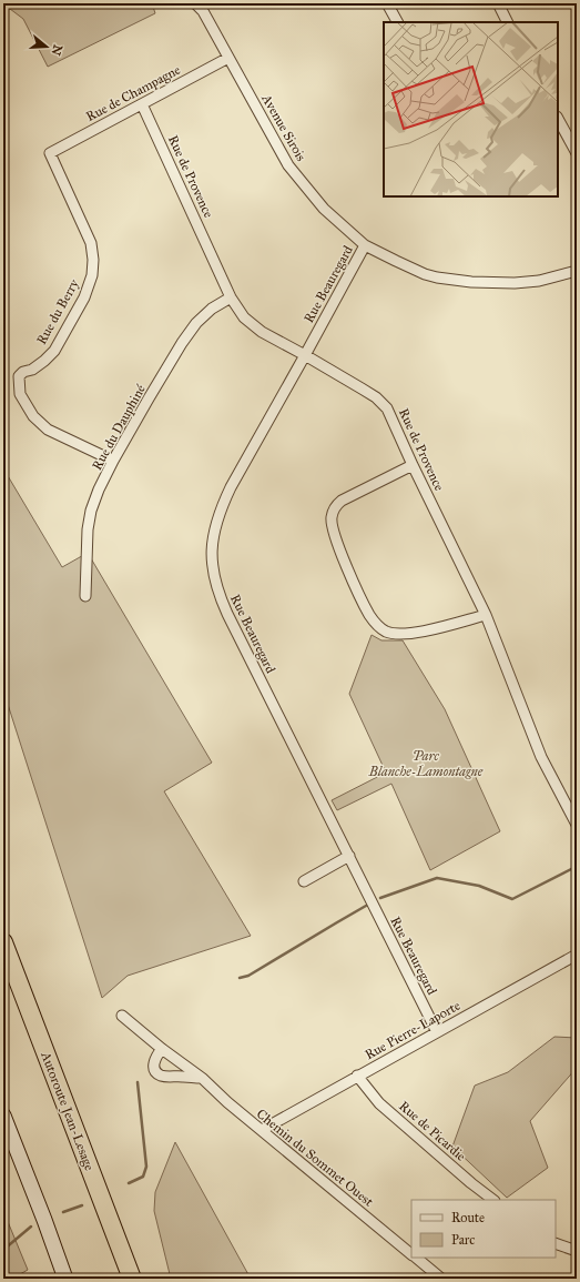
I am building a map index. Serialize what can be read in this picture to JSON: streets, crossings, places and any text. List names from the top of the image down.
{
  "streets": {
    "highway": ["Autoroute Jean-Lesage"],
    "street": [
      "Rue de Champagne",
      "Avenue Sirois",
      "Rue de Provence",
      "Rue Beauregard",
      "Rue du Berry",
      "Rue du Dauphiné",
      "Rue Pierre-Laporte",
      "Rue de Picardie",
      "Chemin du Sommet Ouest"
    ]
  },
  "crossings": [
    ["Rue de Champagne", "Avenue Sirois"],
    ["Rue de Champagne", "Rue de Provence"],
    ["Rue de Champagne", "Rue du Berry"],
    ["Avenue Sirois", "Rue Beauregard"],
    ["Rue de Provence", "Rue Beauregard"],
    ["Rue de Provence", "Rue du Dauphiné"],
    ["Rue Beauregard", "Rue Pierre-Laporte"],
    ["Rue du Berry", "Rue du Dauphiné"],
    ["Rue Pierre-Laporte", "Rue de Picardie"],
    ["Rue Pierre-Laporte", "Chemin du Sommet Ouest"]
  ],
  "parks": ["Parc Blanche-Lamontagne"],
  "legend": ["Route", "Parc"],
  "north": "right"
}
